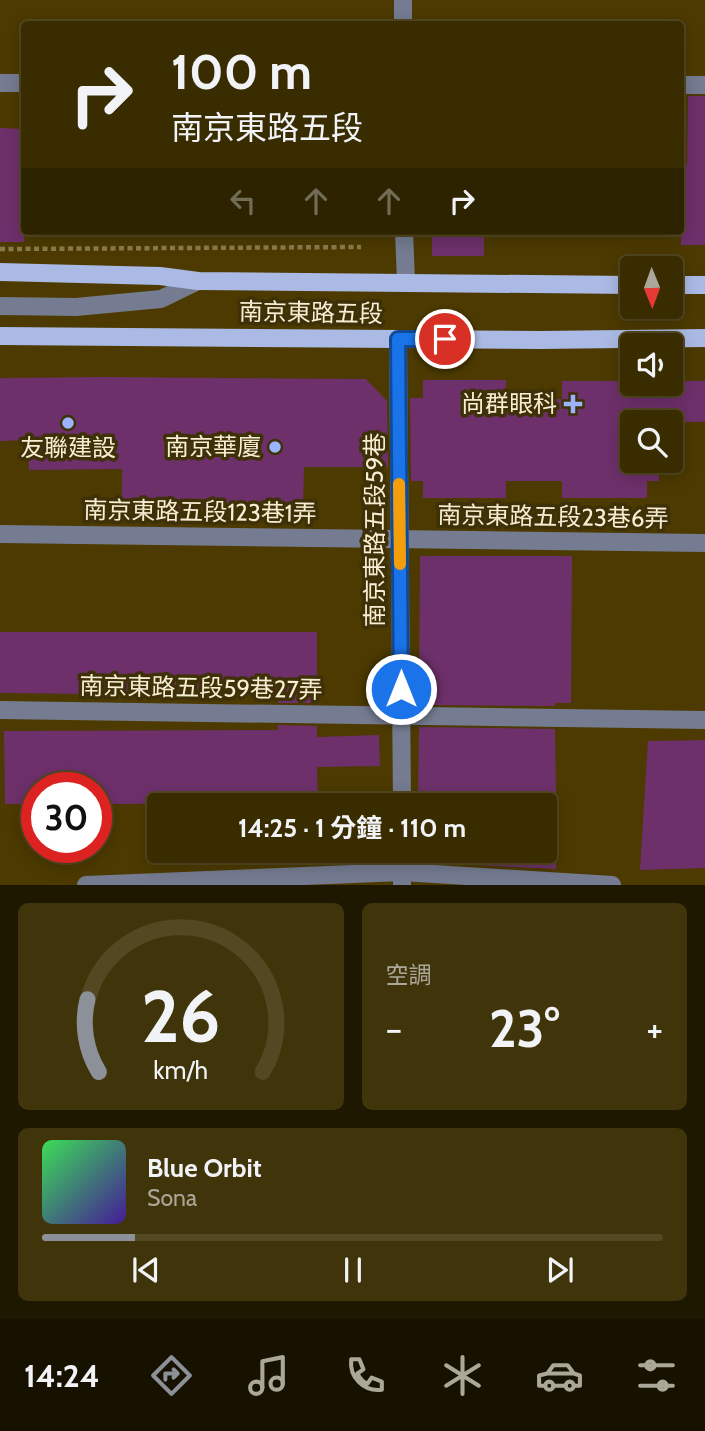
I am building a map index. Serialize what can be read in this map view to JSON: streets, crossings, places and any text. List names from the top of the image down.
{
  "streets": {
    "main road": ["南京東路五段"],
    "street": [
      "南京東路五段123巷1弄",
      "南京東路五段23巷6弄",
      "南京東路五段59巷",
      "南京東路五段59巷27弄"
    ]
  },
  "crossings": [
    ["南京東路五段", "南京東路五段59巷"],
    ["南京東路五段123巷1弄", "南京東路五段23巷6弄"],
    ["南京東路五段123巷1弄", "南京東路五段59巷"],
    ["南京東路五段23巷6弄", "南京東路五段59巷"],
    ["南京東路五段59巷", "南京東路五段59巷27弄"]
  ],
  "places": {
    "health": ["尚群眼科"],
    "other": ["友聯建設", "南京華廈"]
  },
  "north": "bottom",
  "page": {
    "turn": ["100 m", "南京東路五段"],
    "limit": "30",
    "trip": "14:25 · 1 分鐘 · 110 m",
    "tile": "空調",
    "heat": ["−", "23°", "+"],
    "song": ["Blue Orbit", "Sona"],
    "tabs": "14:24",
    "gauge": ["26", "km/h"]
  }
}
